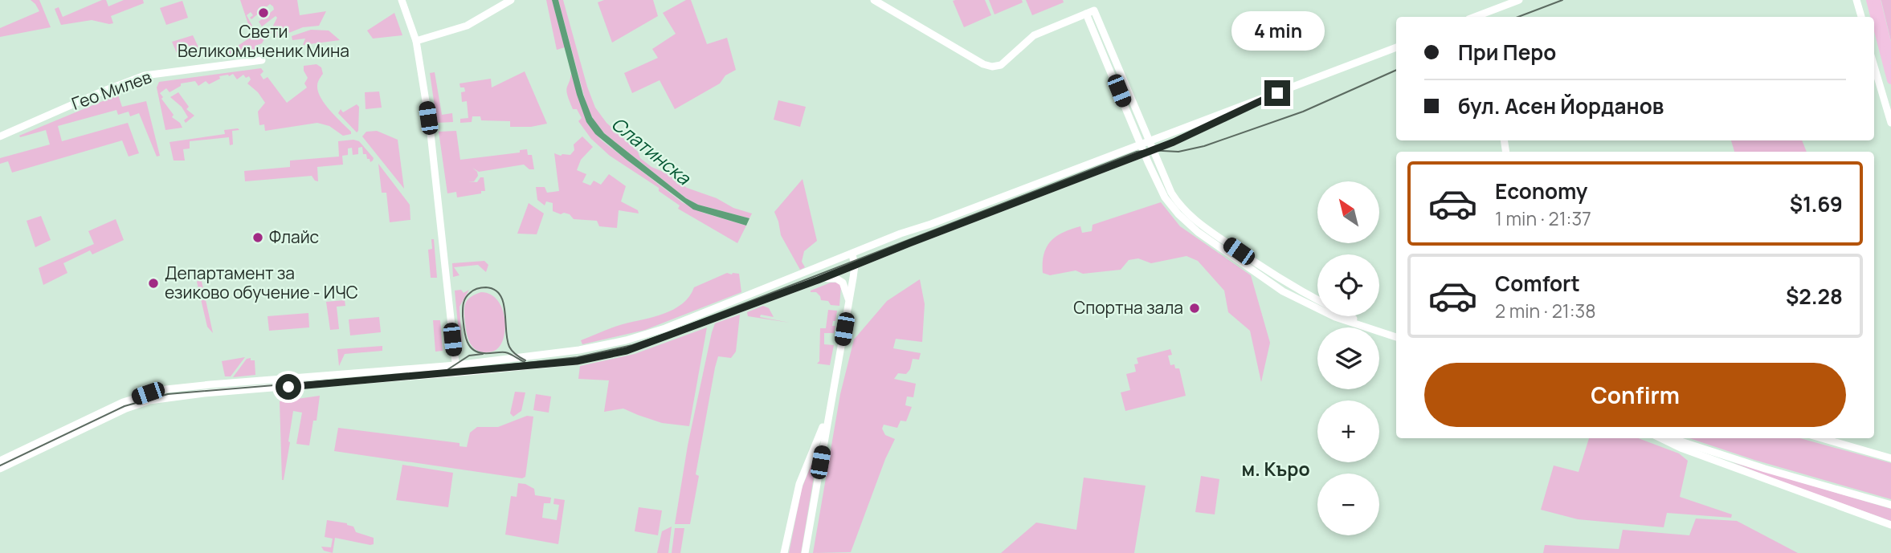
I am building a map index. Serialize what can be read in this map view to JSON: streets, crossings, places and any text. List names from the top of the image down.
{
  "streets": {
    "main road": ["Гео Милев"]
  },
  "districts": ["м. Къро"],
  "water": ["Слатинска"],
  "places": [
    "Свети Великомъченик Мина",
    "Флайс",
    "Департамент за езиково обучение - ИЧС",
    "Спортна зала"
  ],
  "north": "top left",
  "page": {
    "bubble": "4 min",
    "banner": ["При Перо", "бул. Асен Йорданов"],
    "list": [
      {
        "name": "Economy",
        "note": "1 min · 21:37",
        "value": "$1.69"
      },
      {
        "name": "Comfort",
        "note": "2 min · 21:38",
        "value": "$2.28"
      }
    ],
    "map_buttons": ["+", "−"],
    "buttons": "Confirm"
  }
}
